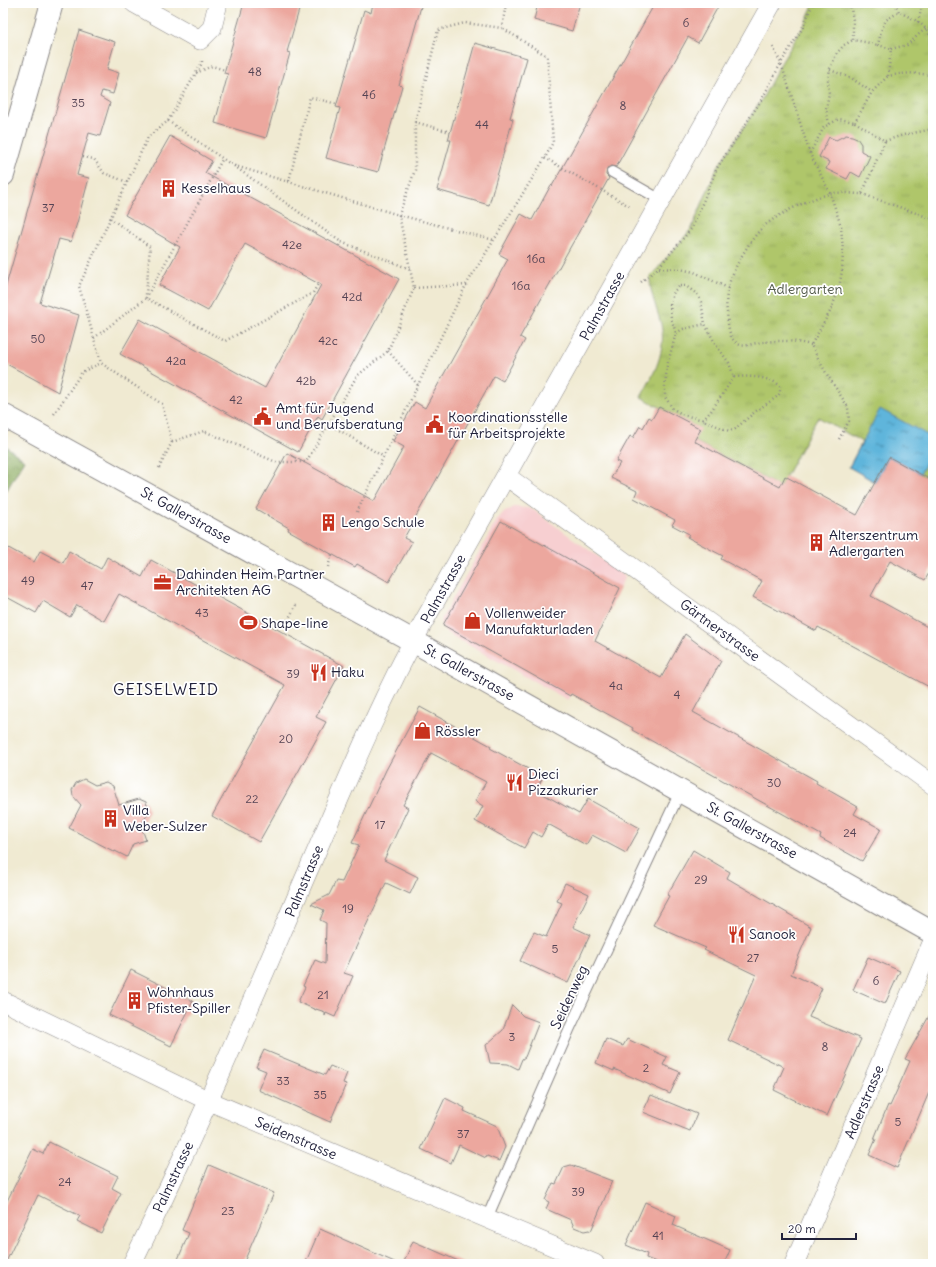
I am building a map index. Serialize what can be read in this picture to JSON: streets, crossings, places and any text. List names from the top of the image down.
{
  "streets": {
    "main road": ["St. Gallerstrasse"],
    "street": [
      "Palmstrasse",
      "Gärtnerstrasse",
      "Adlerstrasse",
      "Seidenstrasse"
    ],
    "lane": ["Seidenweg"]
  },
  "crossings": [
    ["Palmstrasse", "St. Gallerstrasse"],
    ["Palmstrasse", "Gärtnerstrasse"],
    ["Palmstrasse", "Seidenstrasse"],
    ["St. Gallerstrasse", "Seidenweg"],
    ["Seidenweg", "Seidenstrasse"]
  ],
  "districts": ["GEISELWEID"],
  "parks": ["Adlergarten"],
  "places": {
    "building": [
      "Kesselhaus",
      "Lengo Schule",
      "Alterszentrum Adlergarten",
      "Villa Weber-Sulzer",
      "Wohnhaus Pfister-Spiller"
    ],
    "public building": ["Amt für Jugend und Berufsberatung", "Koordinationsstelle für Arbeitsprojekte"],
    "office": ["Dahinden Heim Partner Architekten AG"],
    "shop": ["Vollenweider Manufakturladen", "Rössler"],
    "sports": ["Shape-line"],
    "restaurant": ["Haku", "Dieci Pizzakurier", "Sanook"]
  },
  "house_numbers": [
    "6",
    "48",
    "46",
    "35",
    "8",
    "44",
    "37",
    "42e",
    "16a",
    "16a",
    "42d",
    "50",
    "42c",
    "42a",
    "42b",
    "42",
    "49",
    "47",
    "43",
    "39",
    "4a",
    "4",
    "20",
    "30",
    "22",
    "17",
    "24",
    "29",
    "19",
    "5",
    "27",
    "6",
    "21",
    "3",
    "8",
    "2",
    "33",
    "35",
    "5",
    "37",
    "24",
    "39",
    "23",
    "41"
  ],
  "scale_bar": "20 m"
}
